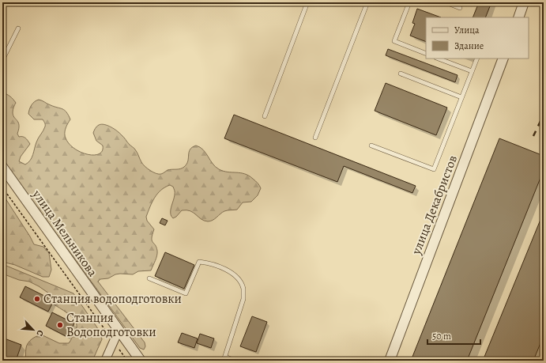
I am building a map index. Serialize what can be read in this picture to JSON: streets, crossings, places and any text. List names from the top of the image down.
{
  "streets": {
    "street": ["улица Декабристов", "улица Мельникова"]
  },
  "places": ["Станция водоподготовки", "Станция Водоподготовки"],
  "legend": ["Улица", "Здание"],
  "scale_bar": "50 m",
  "north": "bottom right"
}
